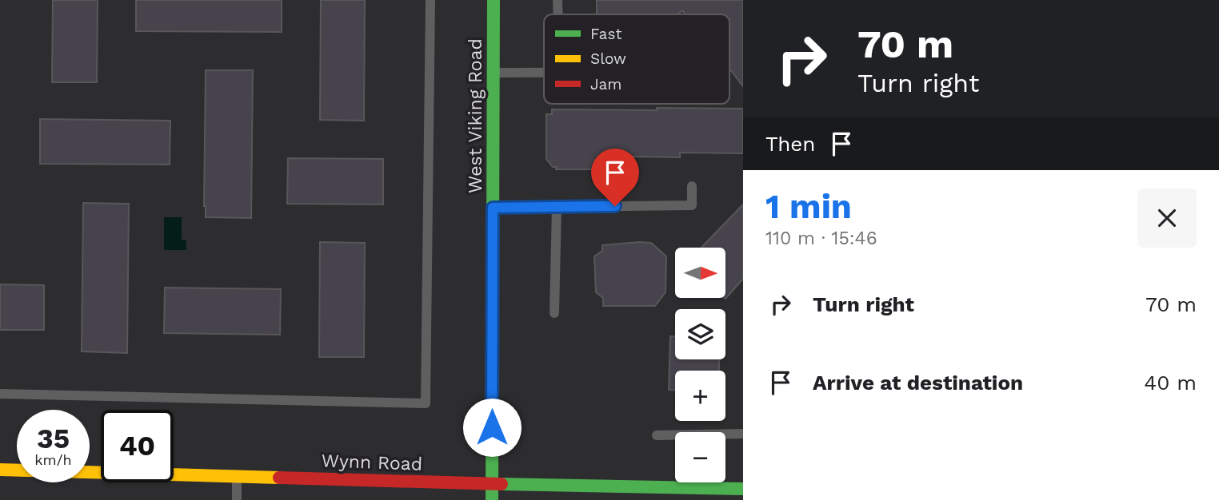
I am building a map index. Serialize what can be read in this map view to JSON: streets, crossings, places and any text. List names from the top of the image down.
{
  "streets": {
    "street": ["West Viking Road", "Wynn Road"]
  },
  "crossings": [
    ["West Viking Road", "Wynn Road"]
  ],
  "legend": ["Fast", "Slow", "Jam"],
  "north": "right",
  "page": {
    "turn": ["70 m", "Turn right"],
    "then": "Then",
    "heading": ["1 min", "110 m · 15:46"],
    "map_buttons": ["+", "−"],
    "list": [
      {
        "name": "Turn right",
        "value": "70 m"
      },
      {
        "name": "Arrive at destination",
        "value": "40 m"
      }
    ],
    "speed": "35 km/h",
    "limit": "40"
  }
}
